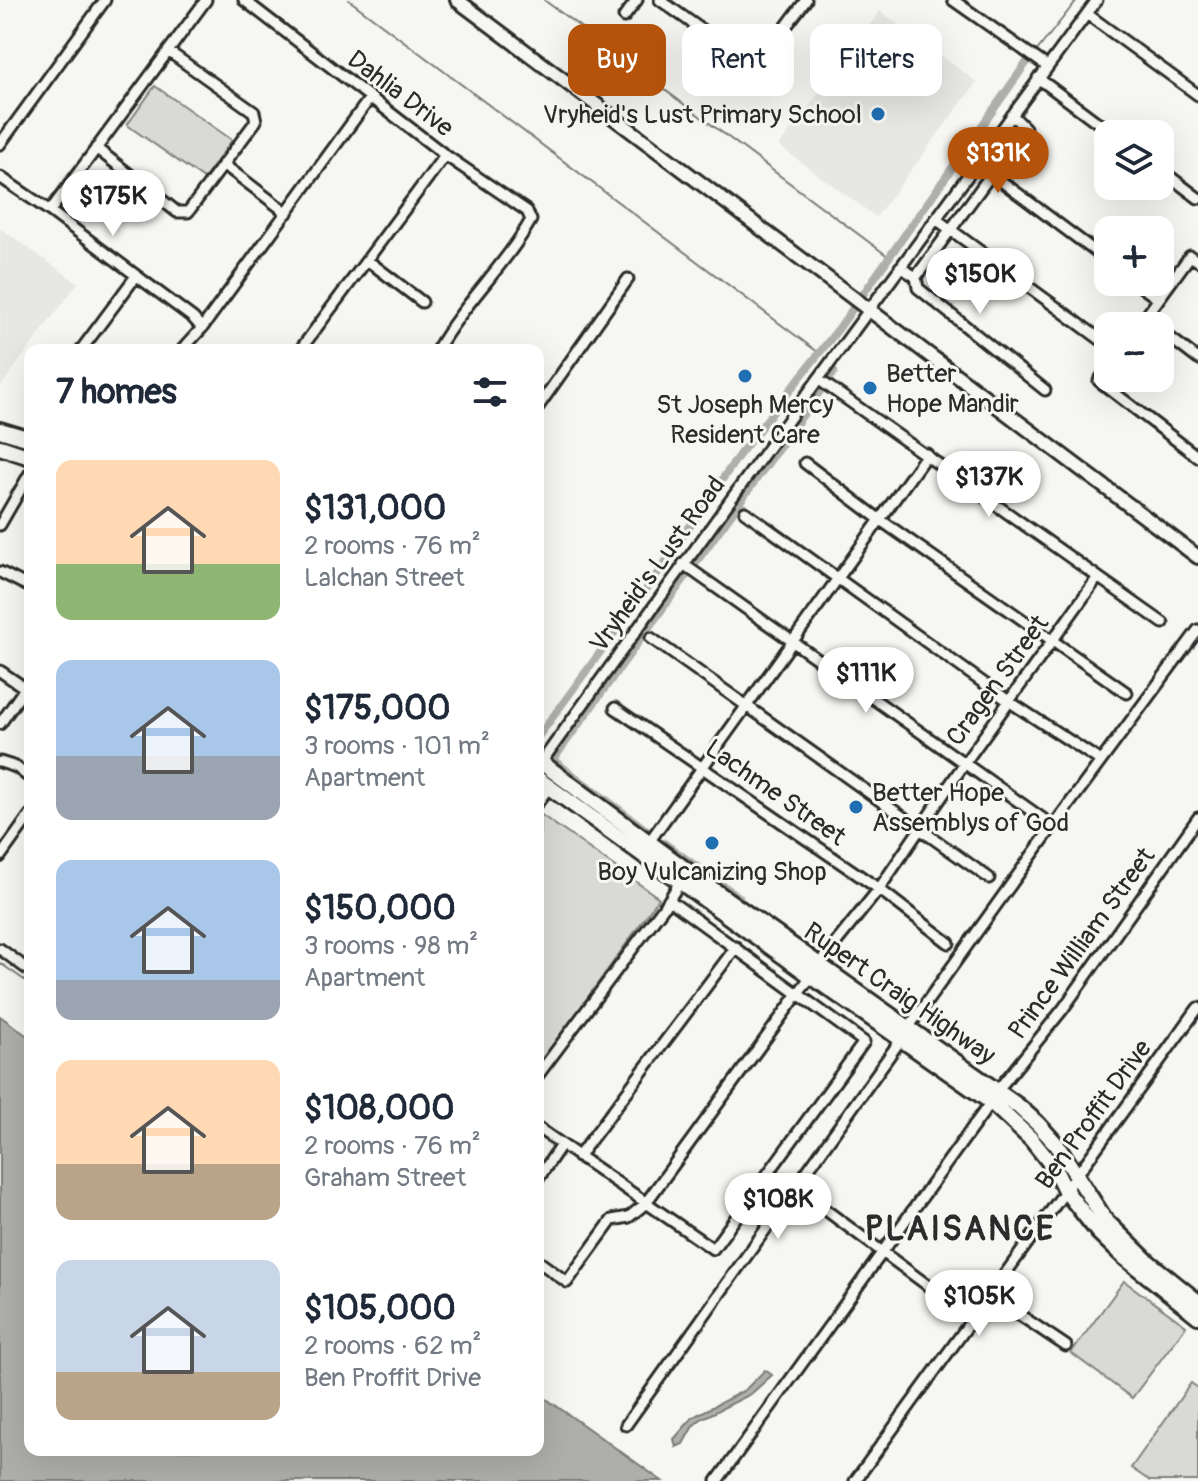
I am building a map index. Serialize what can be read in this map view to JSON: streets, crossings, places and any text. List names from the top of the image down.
{
  "streets": {
    "main road": ["Rupert Craig Highway"],
    "street": [
      "Dahlia Drive",
      "Vryheid's Lust Road",
      "Cragen Street",
      "Lachme Street",
      "Prince William Street",
      "Ben Proffit Drive"
    ]
  },
  "crossings": [
    ["Cragen Street", "Lachme Street"],
    ["Cragen Street", "Rupert Craig Highway"],
    ["Prince William Street", "Rupert Craig Highway"],
    ["Rupert Craig Highway", "Ben Proffit Drive"]
  ],
  "districts": ["PLAISANCE"],
  "places": [
    "Vryheid's Lust Primary School",
    "St Joseph Mercy Resident Care",
    "Better Hope Mandir",
    "Better Hope Assemblys of God",
    "Boy Vulcanizing Shop"
  ],
  "page": {
    "chip": ["Buy", "Rent", "Filters"],
    "map_buttons": ["+", "−"],
    "price": [
      "$131K",
      "$175K",
      "$150K",
      "$137K",
      "$111K",
      "$108K",
      "$105K"
    ],
    "heading": "7 homes",
    "list": [
      {
        "name": "$131,000",
        "note": "2 rooms · 76 m² · Lalchan Street"
      },
      {
        "name": "$175,000",
        "note": "3 rooms · 101 m² · Apartment"
      },
      {
        "name": "$150,000",
        "note": "3 rooms · 98 m² · Apartment"
      },
      {
        "name": "$108,000",
        "note": "2 rooms · 76 m² · Graham Street"
      },
      {
        "name": "$105,000",
        "note": "2 rooms · 62 m² · Ben Proffit Drive"
      }
    ]
  }
}
